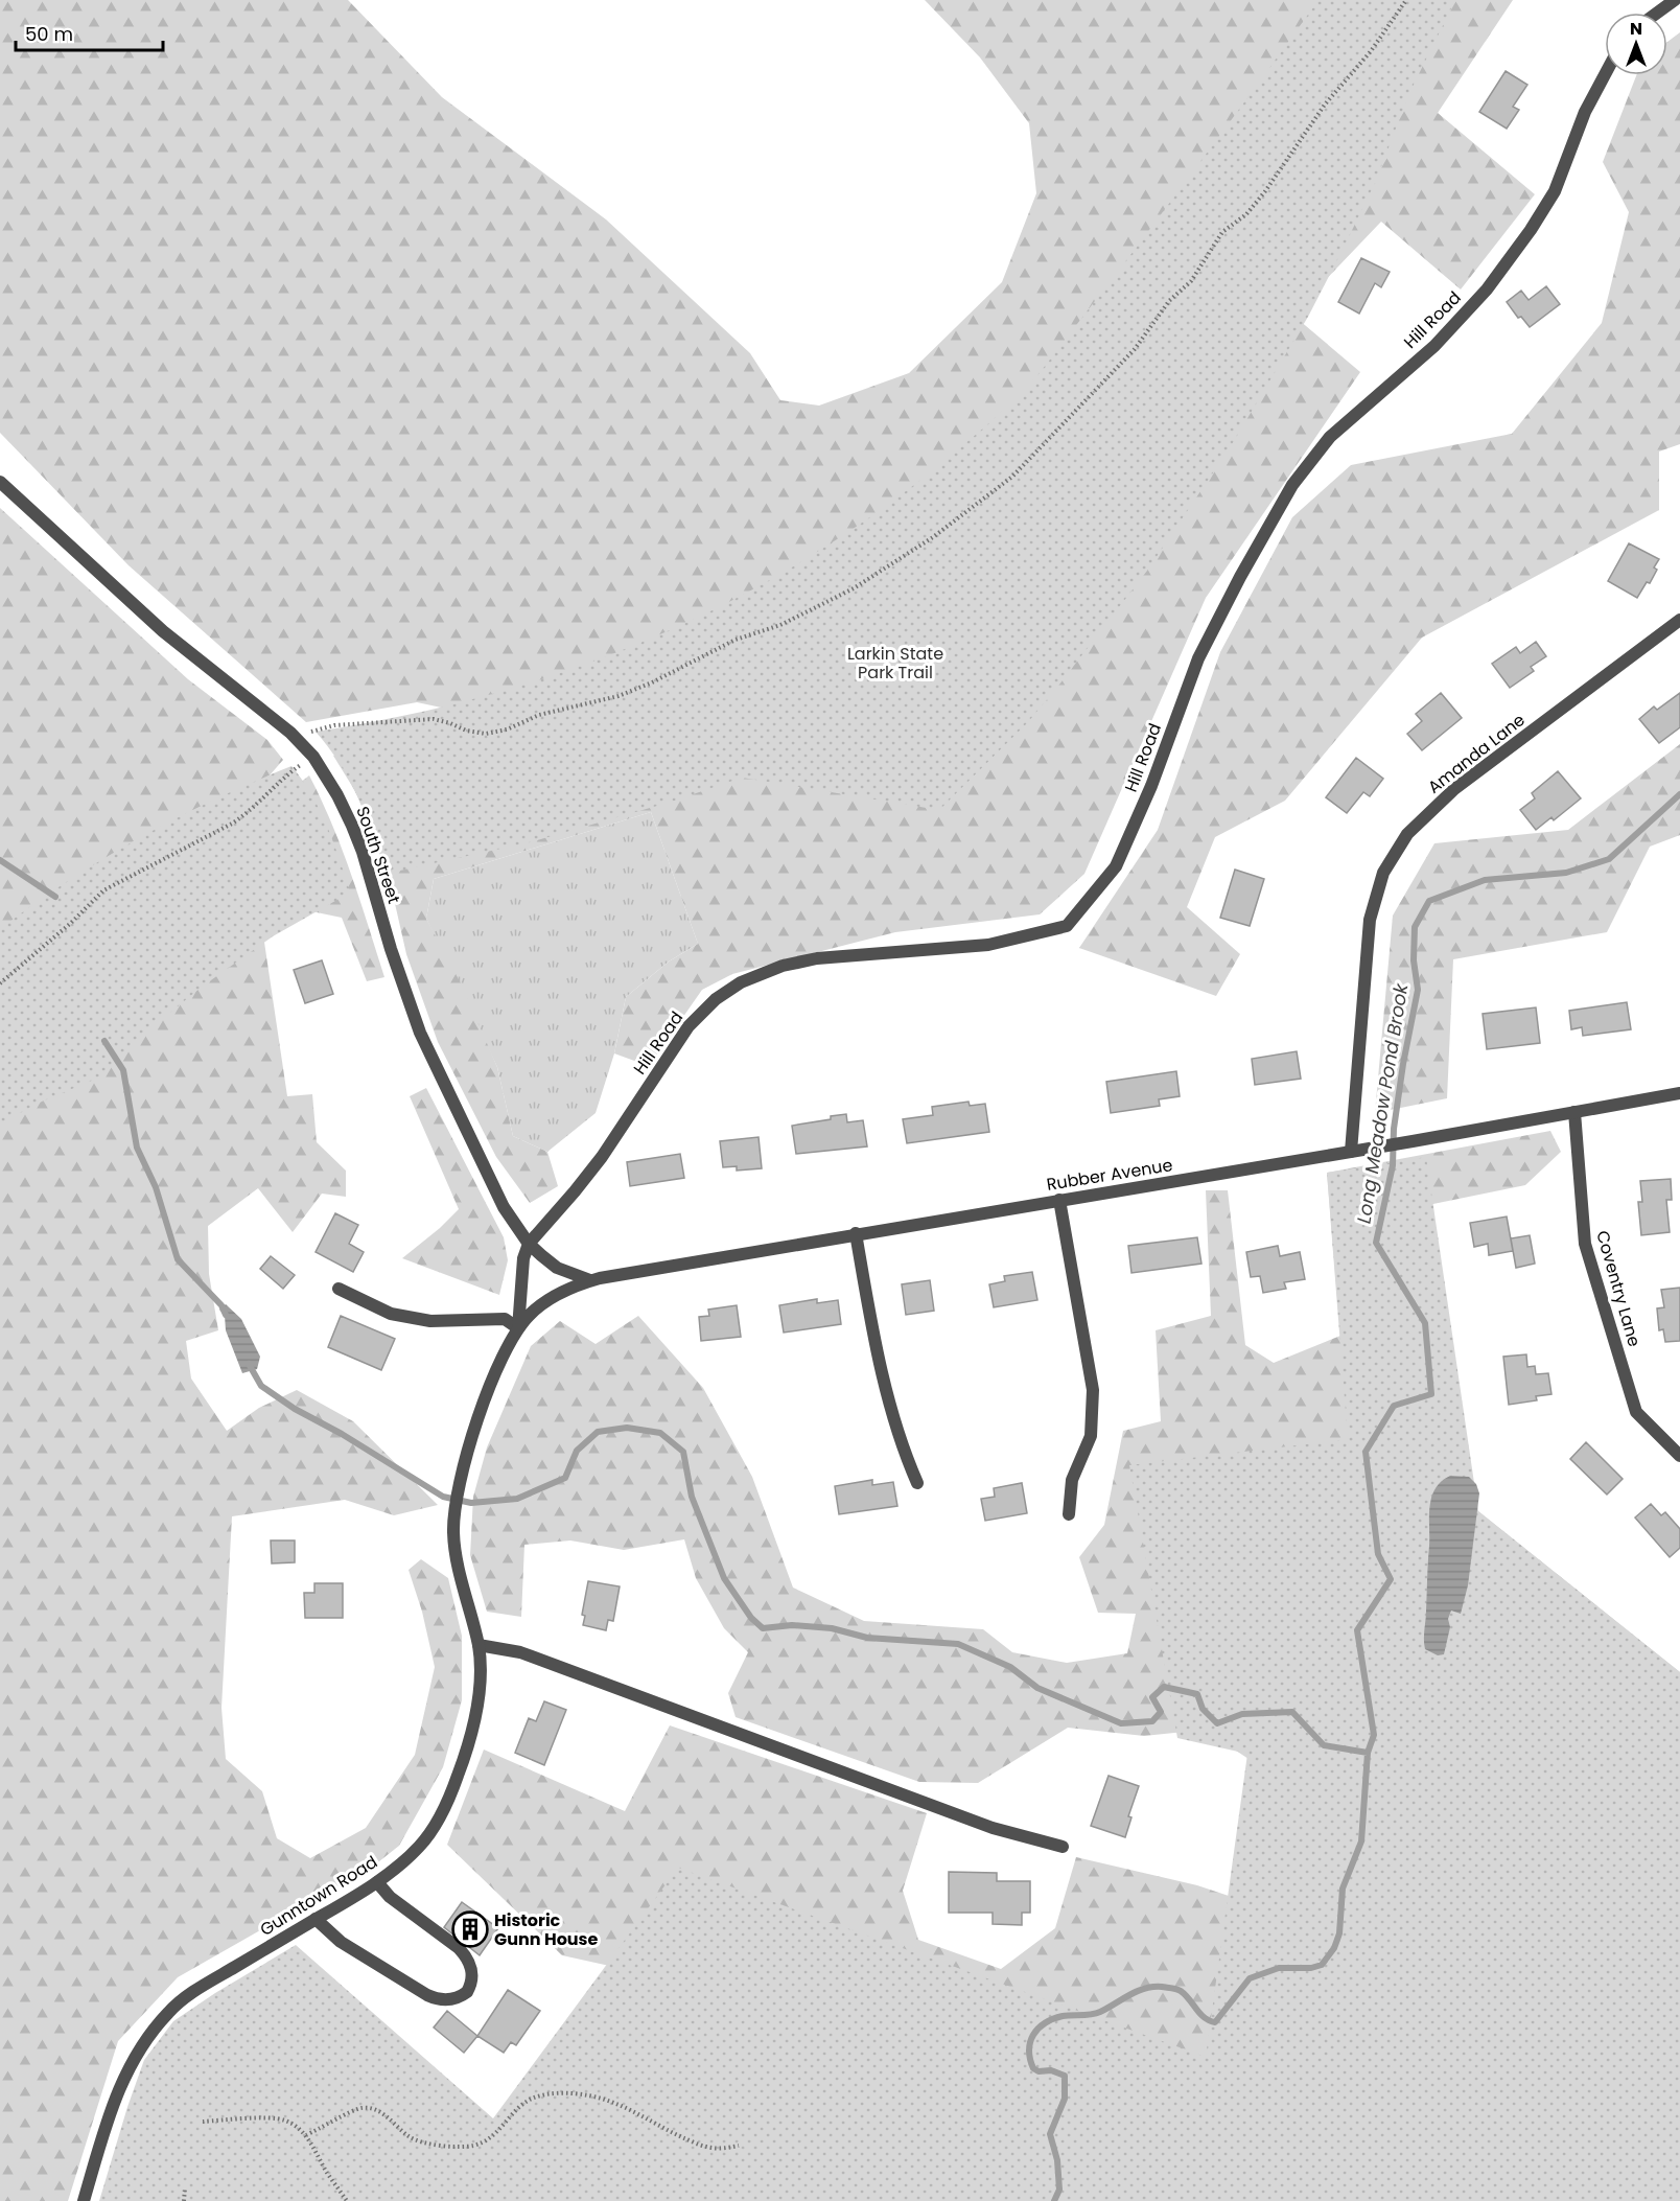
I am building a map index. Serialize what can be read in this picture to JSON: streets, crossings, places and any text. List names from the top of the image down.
{
  "streets": {
    "street": [
      "Hill Road",
      "Amanda Lane",
      "South Street",
      "Rubber Avenue",
      "Coventry Lane",
      "Gunntown Road"
    ]
  },
  "crossings": [
    ["Hill Road", "South Street"],
    ["Amanda Lane", "Rubber Avenue"],
    ["South Street", "Rubber Avenue"],
    ["Rubber Avenue", "Coventry Lane"],
    ["Rubber Avenue", "Gunntown Road"]
  ],
  "water": ["Long Meadow Pond Brook"],
  "parks": ["Larkin State Park Trail"],
  "places": {
    "building": ["Historic Gunn House"]
  },
  "scale_bar": "50 m",
  "north": "top"
}
